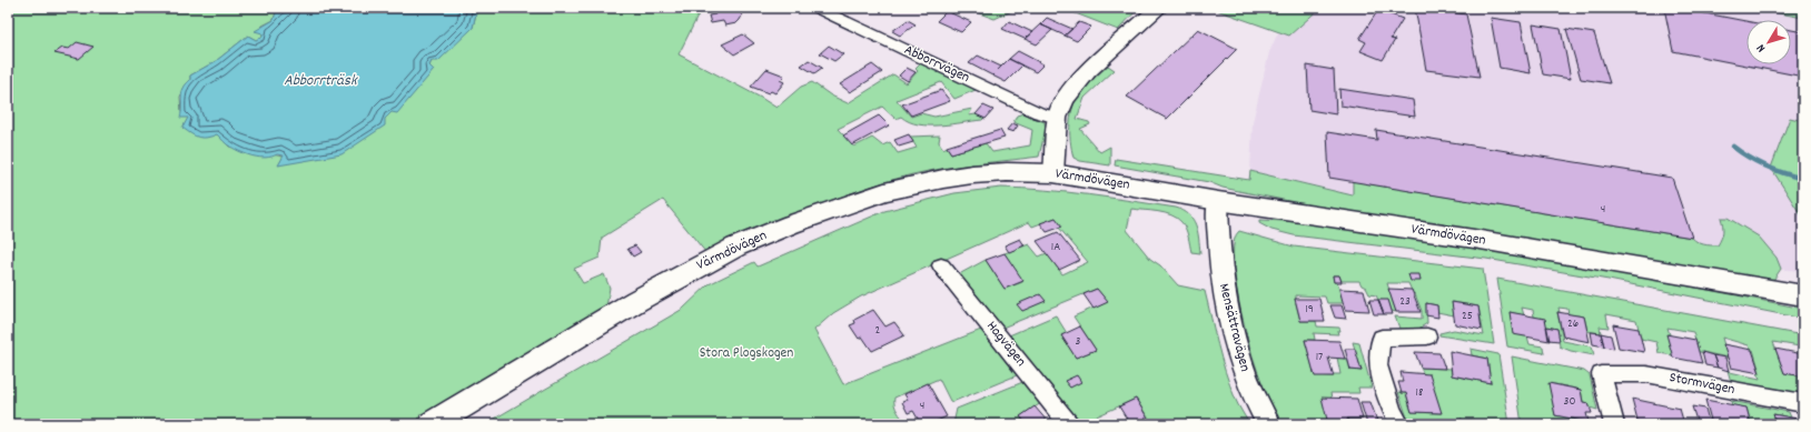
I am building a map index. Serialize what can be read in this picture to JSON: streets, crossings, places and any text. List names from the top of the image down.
{
  "streets": {
    "main road": ["Värmdövägen"],
    "street": [
      "Abborrvägen",
      "Mensättravägen",
      "Hagvägen",
      "Stormvägen"
    ]
  },
  "crossings": [
    ["Värmdövägen", "Mensättravägen"]
  ],
  "water": ["Abborrträsk"],
  "parks": ["Stora Plogskogen"],
  "house_numbers": [
    "4",
    "1A",
    "23",
    "19",
    "25",
    "26",
    "2",
    "3",
    "17",
    "18",
    "30",
    "4"
  ],
  "north": "bottom left"
}
